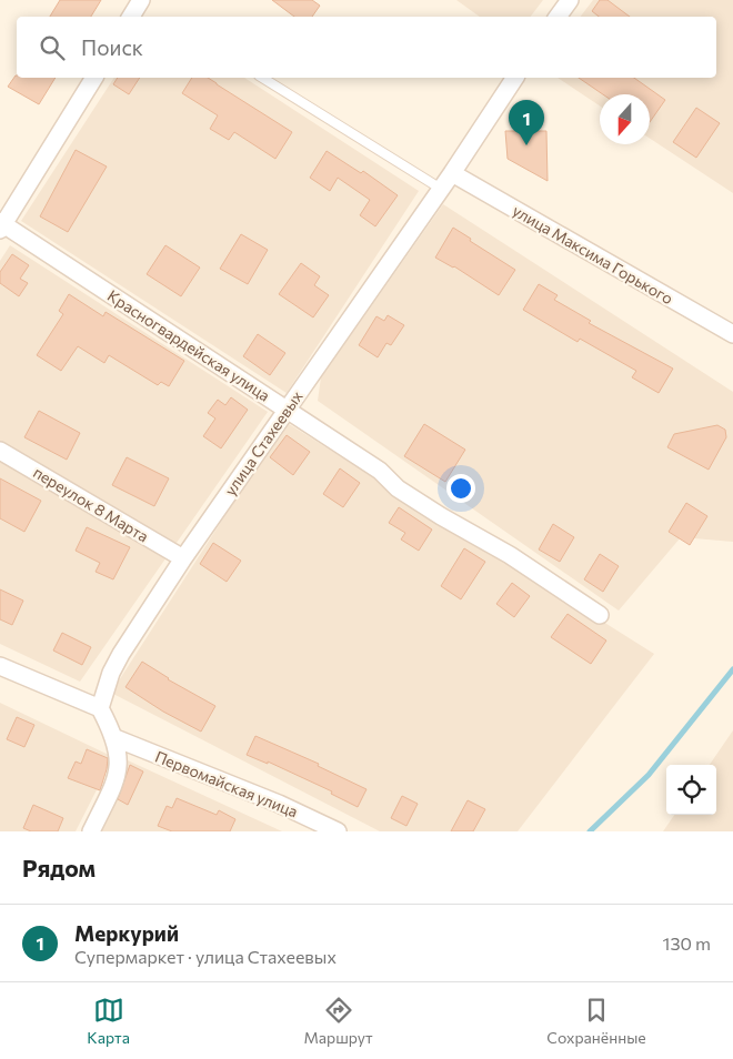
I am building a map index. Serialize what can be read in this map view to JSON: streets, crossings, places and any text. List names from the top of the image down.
{
  "streets": {
    "street": [
      "улица Максима Горького",
      "Красногвардейская улица",
      "улица Стахеевых",
      "переулок 8 Марта",
      "Первомайская улица"
    ]
  },
  "crossings": [
    ["улица Максима Горького", "улица Стахеевых"],
    ["Красногвардейская улица", "улица Стахеевых"],
    ["улица Стахеевых", "переулок 8 Марта"]
  ],
  "north": "bottom",
  "page": {
    "search": "Поиск",
    "pins": "1",
    "heading": "Рядом",
    "list": [
      {
        "mark": "1",
        "name": "Меркурий",
        "note": "Супермаркет · улица Стахеевых",
        "value": "130 m"
      }
    ],
    "nav": ["Карта", "Маршрут", "Сохранённые"]
  }
}
